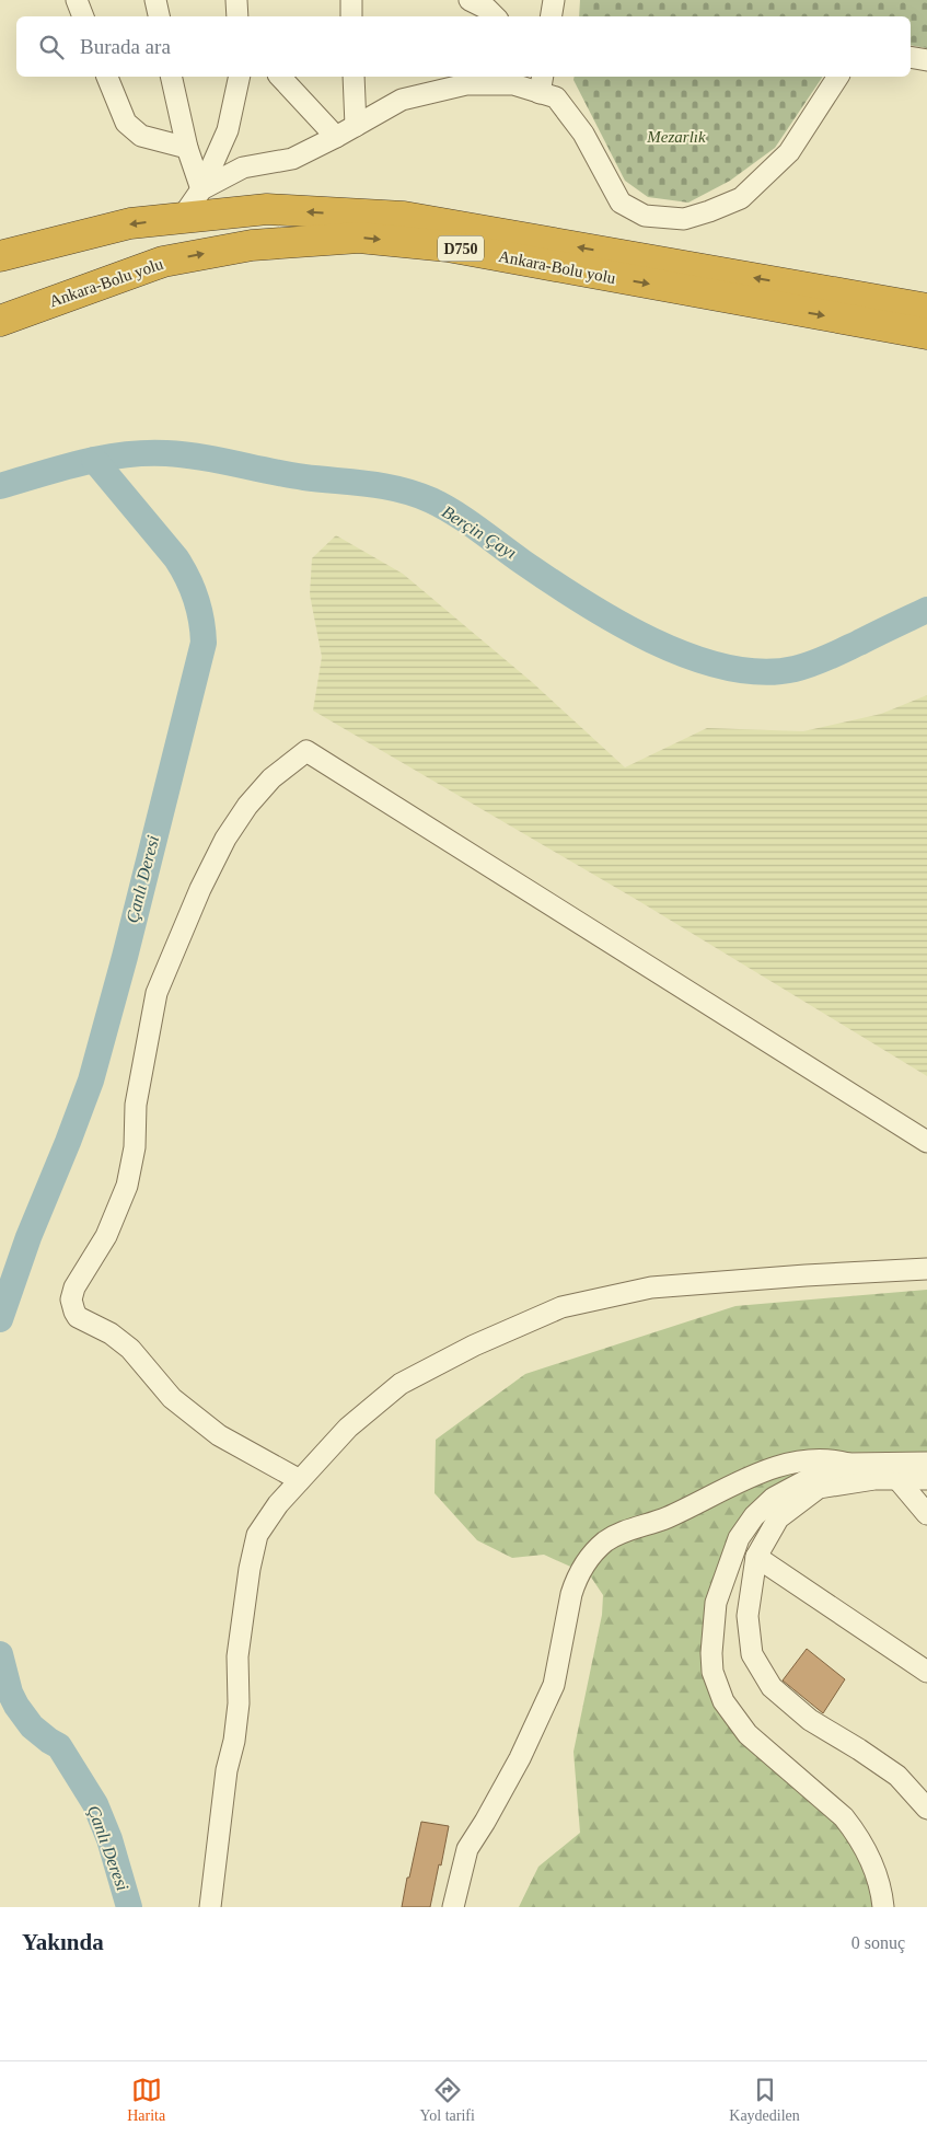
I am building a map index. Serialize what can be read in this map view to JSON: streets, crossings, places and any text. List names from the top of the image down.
{
  "streets": {
    "highway": ["D750", "Ankara-Bolu yolu"]
  },
  "water": ["Berçin Çayı", "Çanlı Deresi"],
  "parks": ["Mezarlık"],
  "page": {
    "search": "Burada ara",
    "heading": ["Yakında", "0 sonuç"],
    "nav": ["Harita", "Yol tarifi", "Kaydedilen"]
  }
}
